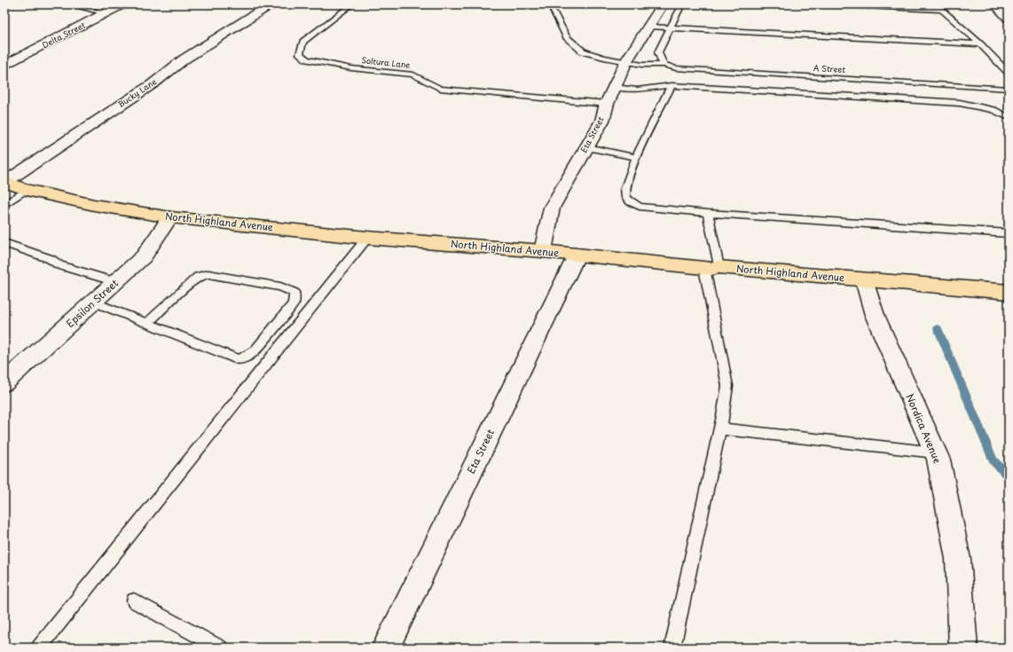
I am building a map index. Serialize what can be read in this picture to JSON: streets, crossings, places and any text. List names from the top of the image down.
{
  "streets": {
    "main road": ["North Highland Avenue"],
    "street": [
      "Delta Street",
      "Bucky Lane",
      "Eta Street",
      "Epsilon Street",
      "Nordica Avenue"
    ],
    "lane": ["Soltura Lane", "A Street"]
  },
  "crossings": [
    ["Soltura Lane", "Eta Street"],
    ["A Street", "Eta Street"],
    ["Bucky Lane", "North Highland Avenue"],
    ["Eta Street", "North Highland Avenue"],
    ["North Highland Avenue", "Epsilon Street"],
    ["North Highland Avenue", "Nordica Avenue"]
  ]
}
